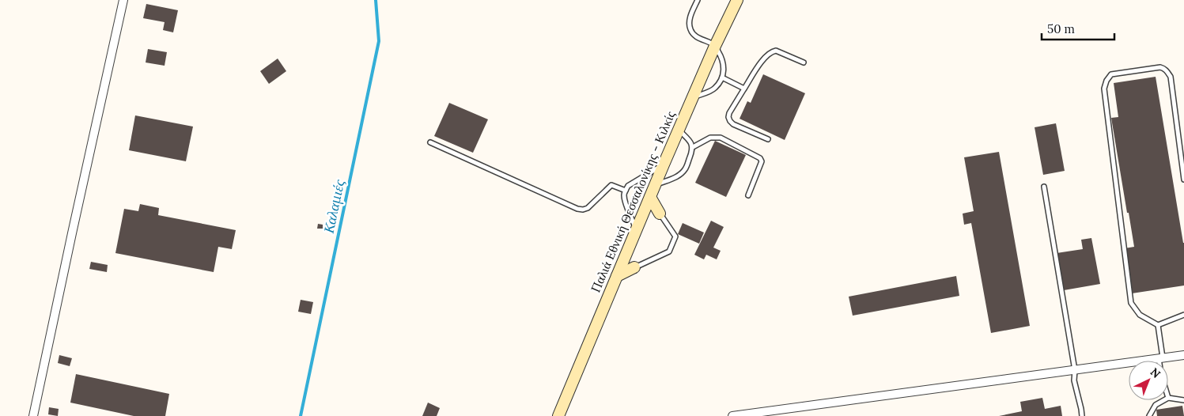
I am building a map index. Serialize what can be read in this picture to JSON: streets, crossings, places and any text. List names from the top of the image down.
{
  "streets": {
    "main road": ["Παλιά Εθνική Θεσσαλονίκης - Κιλκίς"]
  },
  "water": ["Καλαμιές"],
  "scale_bar": "50 m",
  "north": "top right"
}
